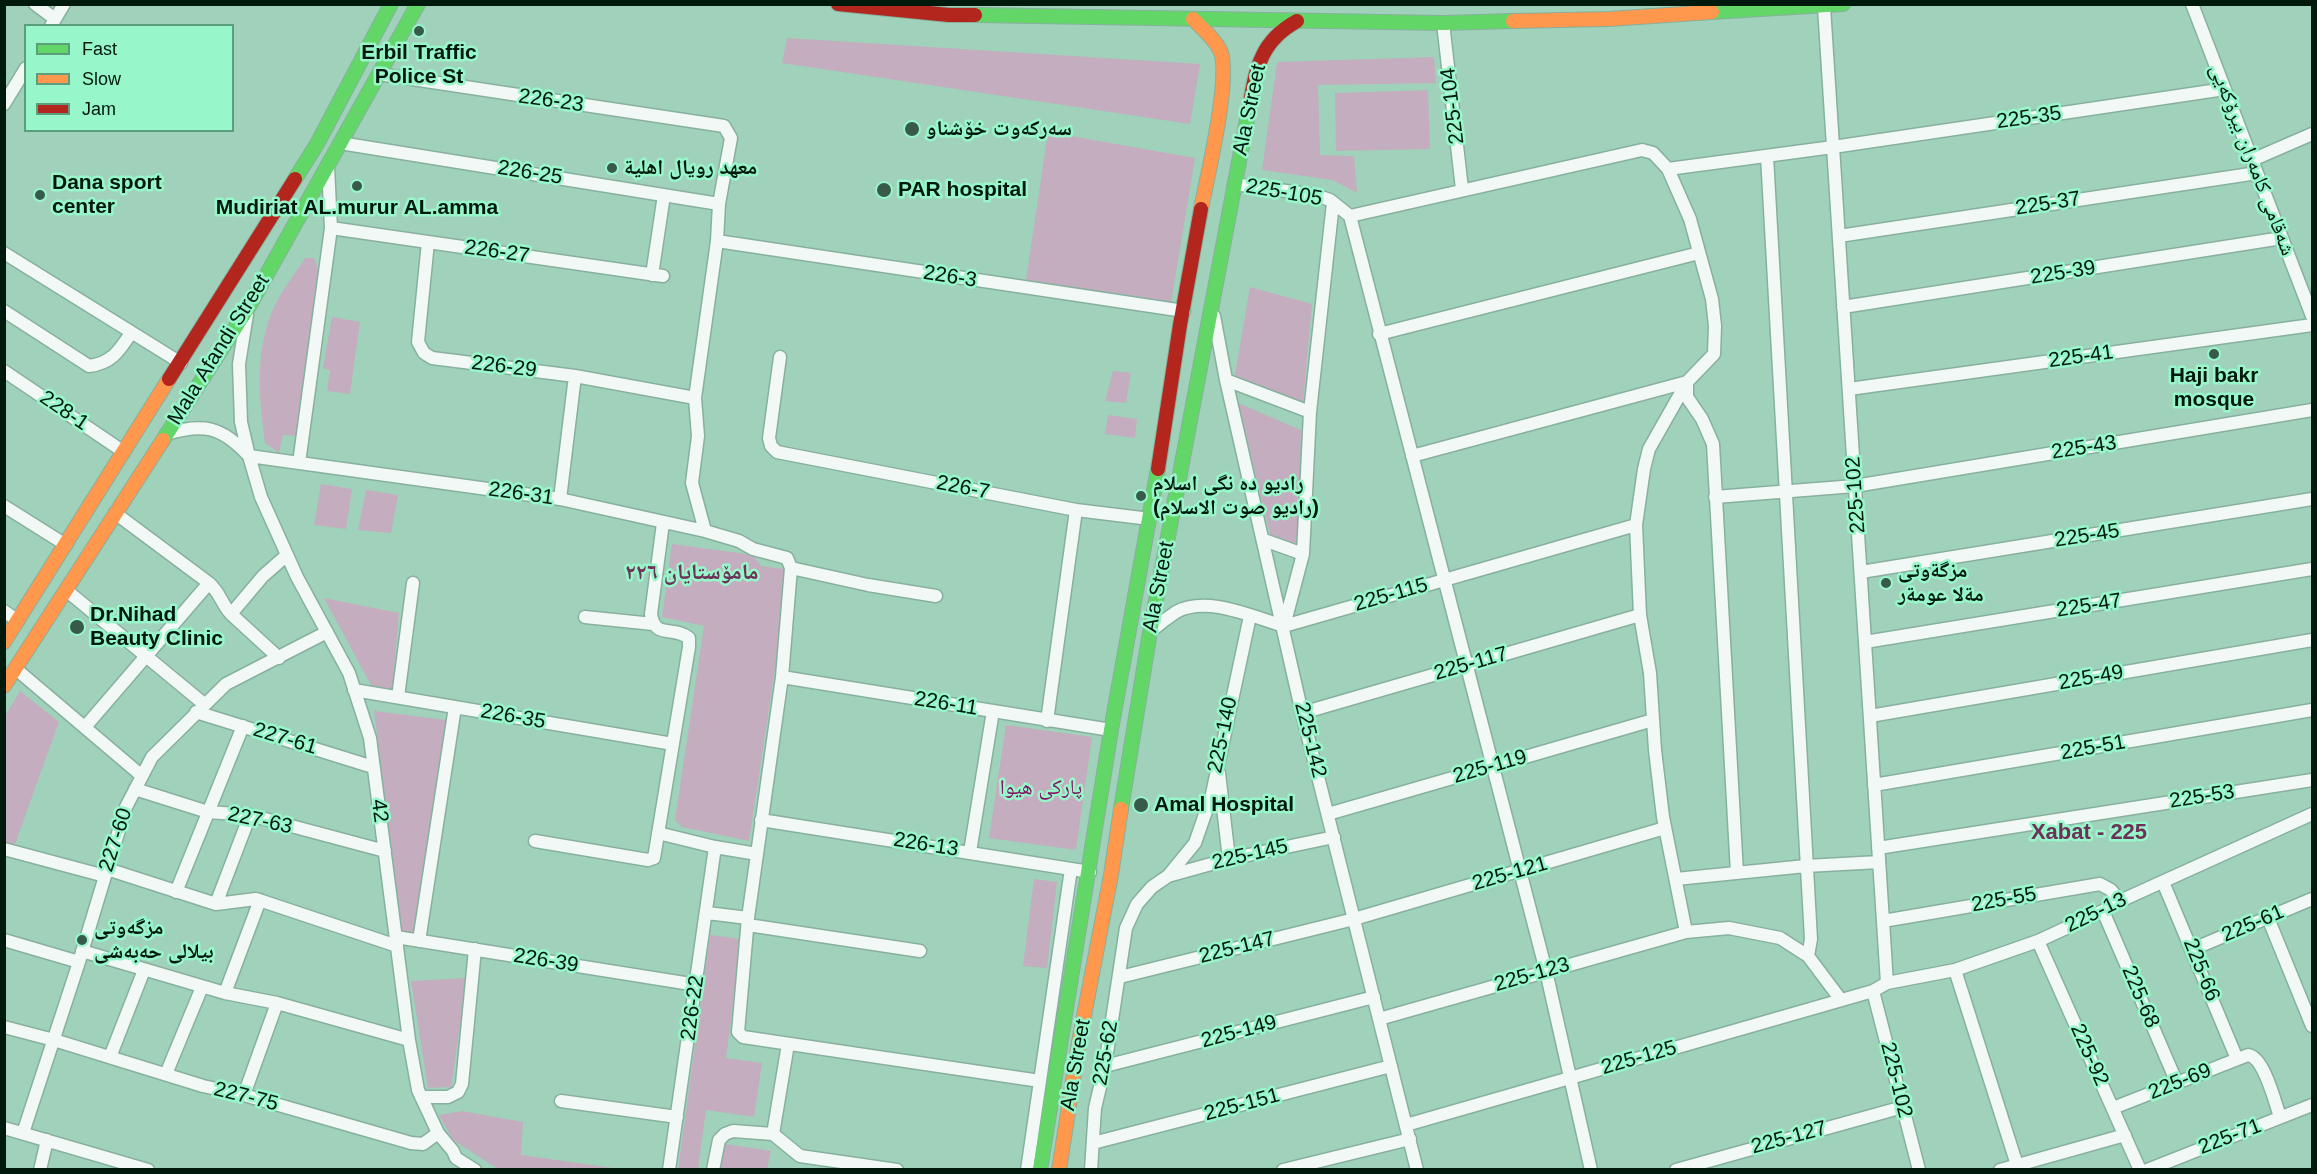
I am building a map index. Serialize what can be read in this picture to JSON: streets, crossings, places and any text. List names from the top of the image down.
{
  "streets": {
    "main road": ["Ala Street", "Mala Afandi Street"],
    "street": [
      "226-23",
      "225-104",
      "225-35",
      "شه‌قامی كامەران بیرۆكەیی",
      "226-25",
      "225-105",
      "225-37",
      "226-27",
      "225-39",
      "226-3",
      "225-41",
      "226-29",
      "228-1",
      "225-43",
      "226-7",
      "226-31",
      "225-102",
      "225-45",
      "225-115",
      "225-47",
      "225-117",
      "225-49",
      "226-11",
      "226-35",
      "225-140",
      "227-61",
      "225-142",
      "225-51",
      "225-119",
      "225-53",
      "42",
      "227-63",
      "227-60",
      "226-13",
      "225-145",
      "225-121",
      "225-55",
      "225-13",
      "225-61",
      "225-147",
      "226-39",
      "225-66",
      "225-123",
      "225-68",
      "226-22",
      "225-149",
      "225-62",
      "225-92",
      "225-125",
      "225-69",
      "227-75",
      "225-151",
      "225-71",
      "225-127"
    ]
  },
  "crossings": [
    ["226-23", "226-25"],
    ["226-23", "Mala Afandi Street"],
    ["Ala Street", "225-105"],
    ["Ala Street", "226-3"],
    ["Ala Street", "226-7"],
    ["Ala Street", "226-11"],
    ["Ala Street", "225-142"],
    ["Ala Street", "226-13"],
    ["225-35", "شه‌قامی كامەران بیرۆكەیی"],
    ["225-35", "225-102"],
    ["شه‌قامی كامەران بیرۆكەیی", "225-37"],
    ["شه‌قامی كامەران بیرۆكەیی", "225-39"],
    ["226-25", "226-27"],
    ["226-25", "Mala Afandi Street"],
    ["225-37", "225-102"],
    ["226-27", "226-29"],
    ["225-39", "225-102"],
    ["Mala Afandi Street", "228-1"],
    ["Mala Afandi Street", "42"],
    ["225-41", "225-102"],
    ["225-43", "225-102"],
    ["226-31", "42"],
    ["225-102", "225-45"],
    ["225-102", "225-47"],
    ["225-102", "225-49"],
    ["225-102", "225-51"],
    ["225-102", "225-53"],
    ["225-102", "225-55"],
    ["225-102", "225-13"],
    ["225-102", "225-125"],
    ["225-102", "225-127"],
    ["225-115", "225-142"],
    ["225-117", "225-142"],
    ["226-35", "42"],
    ["225-140", "225-145"],
    ["225-140", "225-62"],
    ["227-61", "42"],
    ["227-61", "227-60"],
    ["225-142", "225-119"],
    ["225-142", "225-145"],
    ["225-142", "225-121"],
    ["225-142", "225-147"],
    ["225-142", "225-123"],
    ["225-142", "225-149"],
    ["225-142", "225-125"],
    ["225-142", "225-151"],
    ["42", "227-63"],
    ["42", "227-60"],
    ["42", "226-39"],
    ["42", "227-75"],
    ["227-63", "227-60"],
    ["227-60", "227-75"],
    ["225-121", "225-147"],
    ["225-55", "225-13"],
    ["225-13", "225-66"],
    ["225-13", "225-68"],
    ["225-13", "225-92"],
    ["225-13", "225-125"],
    ["225-61", "225-66"],
    ["225-147", "225-62"],
    ["226-39", "226-22"],
    ["225-66", "225-69"],
    ["225-66", "225-71"],
    ["225-68", "225-69"],
    ["225-149", "225-62"],
    ["225-62", "225-151"],
    ["225-92", "225-69"]
  ],
  "districts": ["مامۆستایان ٢٢٦", "Xabat - 225"],
  "parks": ["پاركی هیوا"],
  "places": [
    "Erbil Traffic Police St",
    "سەرکەوت خۆشناو",
    "معهد رويال اهلية",
    "Mudiriat AL.murur AL.amma",
    "PAR hospital",
    "Dana sport center",
    "Haji bakr mosque",
    "راديو ده نگی اسلام (رادیو صوت الاسلام)",
    "مزگةوتی مةلا عومةر",
    "Dr.Nihad Beauty Clinic",
    "Amal Hospital",
    "مزگەوتی بیلالی حەبەشی"
  ],
  "legend": ["Fast", "Slow", "Jam"]
}
